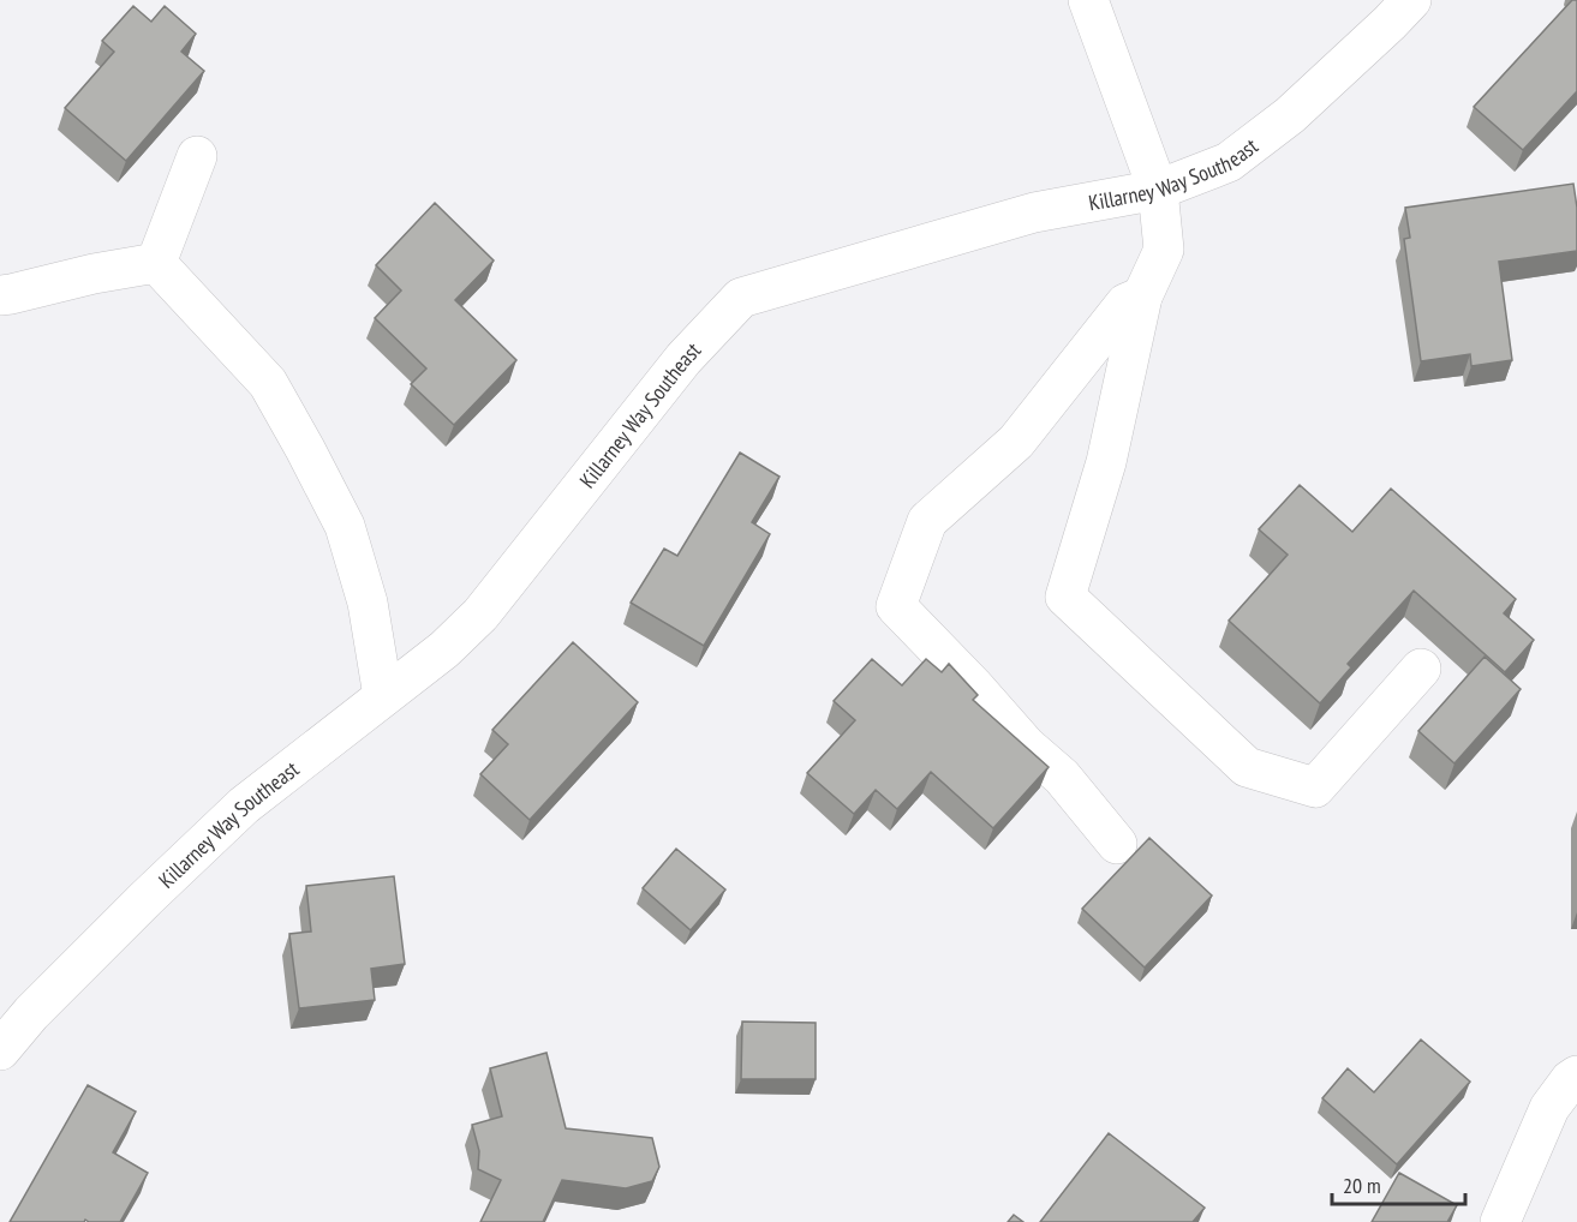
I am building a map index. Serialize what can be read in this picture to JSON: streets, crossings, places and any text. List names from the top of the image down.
{
  "streets": {
    "street": ["Killarney Way Southeast"]
  },
  "scale_bar": "20 m"
}
